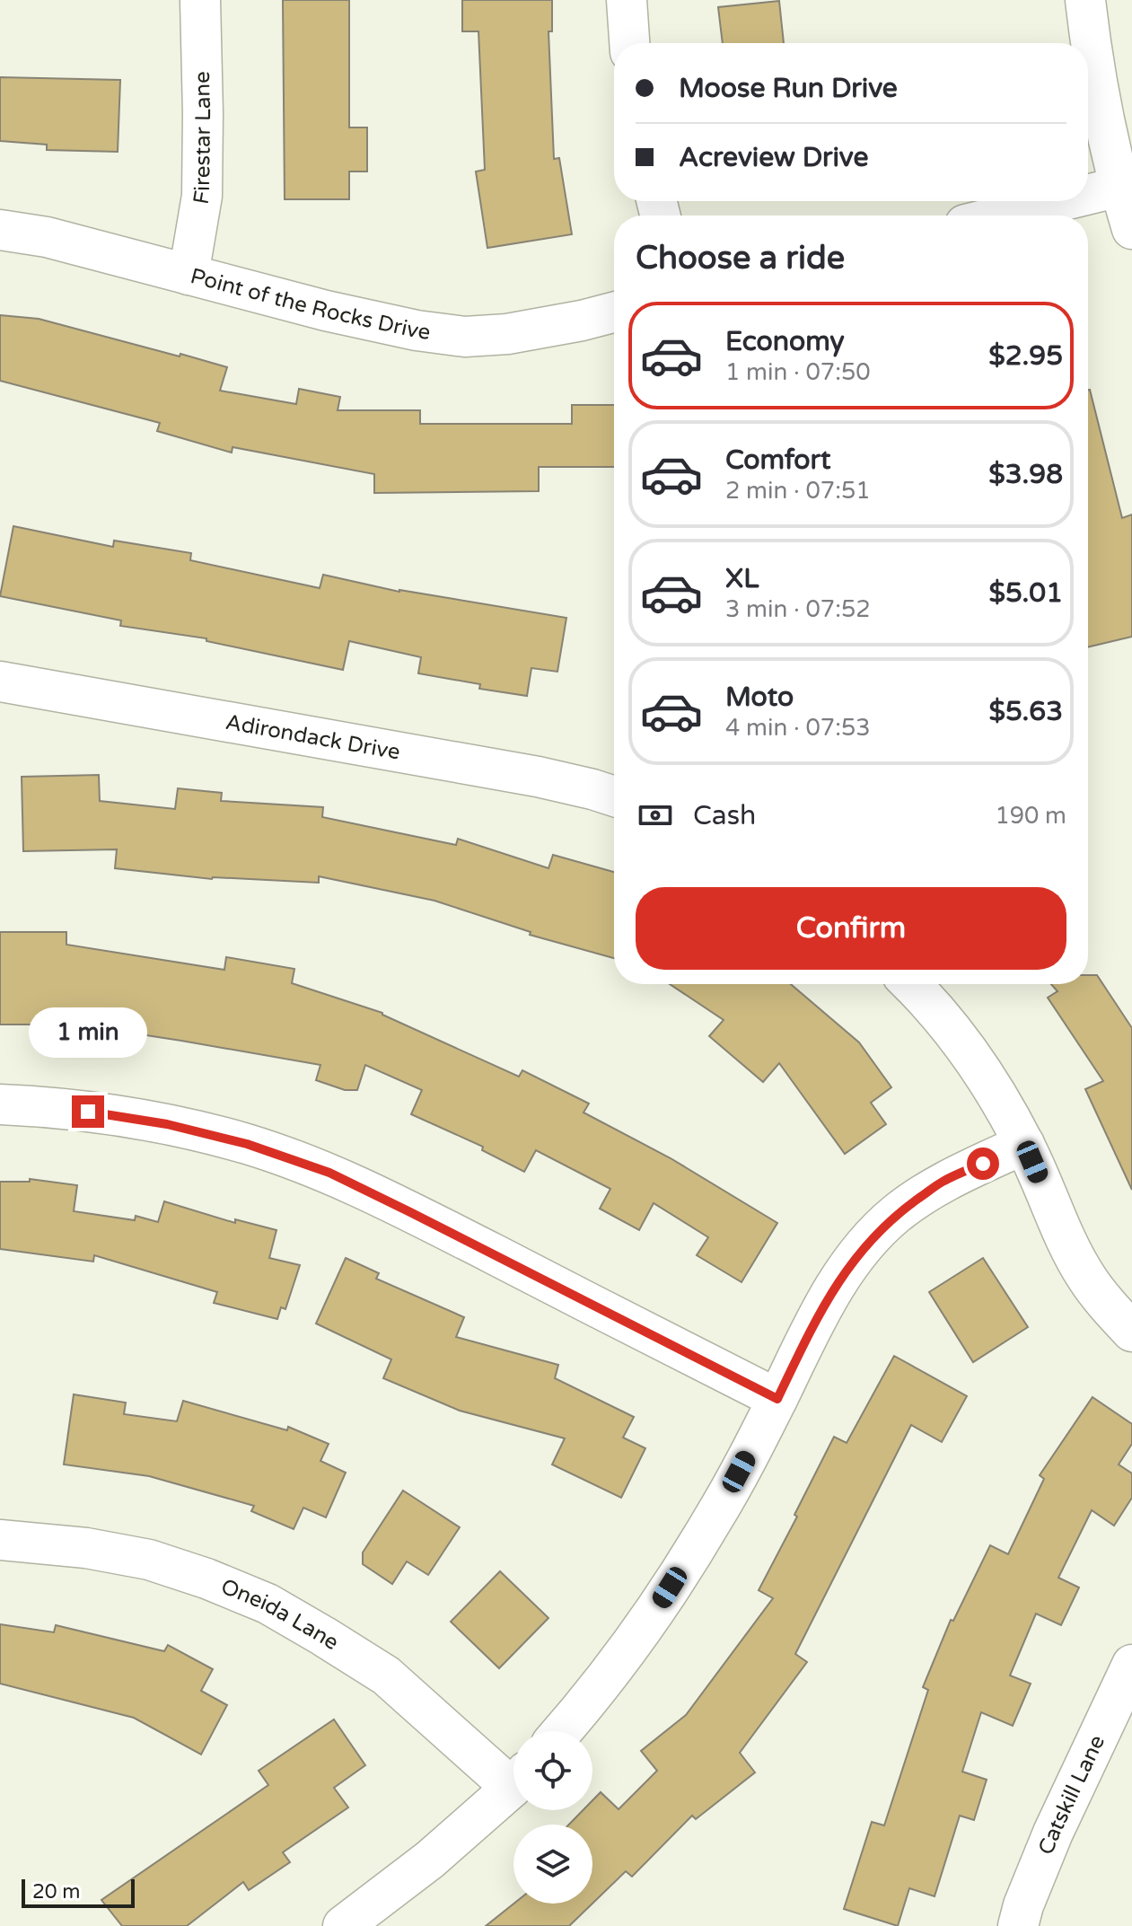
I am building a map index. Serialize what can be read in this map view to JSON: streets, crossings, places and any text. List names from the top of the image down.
{
  "streets": {
    "street": [
      "Firestar Lane",
      "Point of the Rocks Drive",
      "Adirondack Drive",
      "Oneida Lane",
      "Catskill Lane"
    ]
  },
  "crossings": [
    ["Firestar Lane", "Point of the Rocks Drive"]
  ],
  "scale_bar": "20 m",
  "page": {
    "banner": ["Moose Run Drive", "Acreview Drive"],
    "heading": "Choose a ride",
    "list": [
      {
        "name": "Economy",
        "note": "1 min · 07:50",
        "value": "$2.95"
      },
      {
        "name": "Comfort",
        "note": "2 min · 07:51",
        "value": "$3.98"
      },
      {
        "name": "XL",
        "note": "3 min · 07:52",
        "value": "$5.01"
      },
      {
        "name": "Moto",
        "note": "4 min · 07:53",
        "value": "$5.63"
      }
    ],
    "pay": ["Cash", "190 m"],
    "buttons": "Confirm",
    "bubble": "1 min",
    "scale": "20 m"
  }
}
